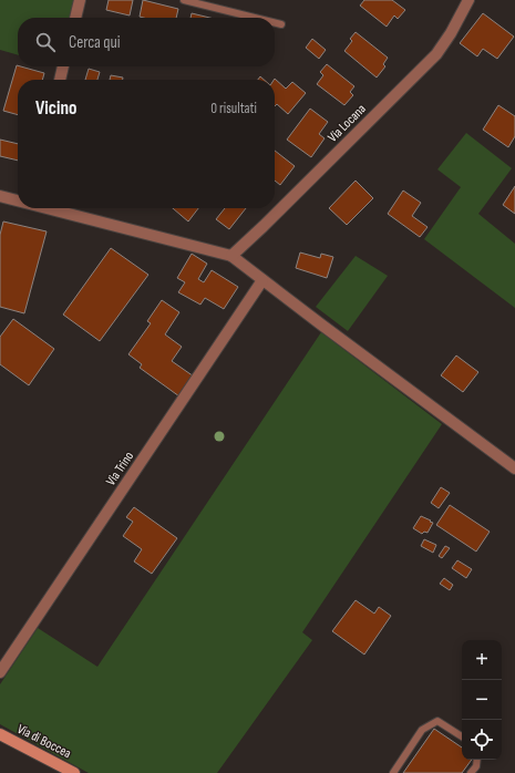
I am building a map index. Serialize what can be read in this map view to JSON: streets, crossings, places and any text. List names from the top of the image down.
{
  "streets": {
    "street": ["Via Locana", "Via Trino", "Via di Boccea"]
  },
  "page": {
    "search": "Cerca qui",
    "heading": ["Vicino", "0 risultati"],
    "map_buttons": ["+", "−"]
  }
}
